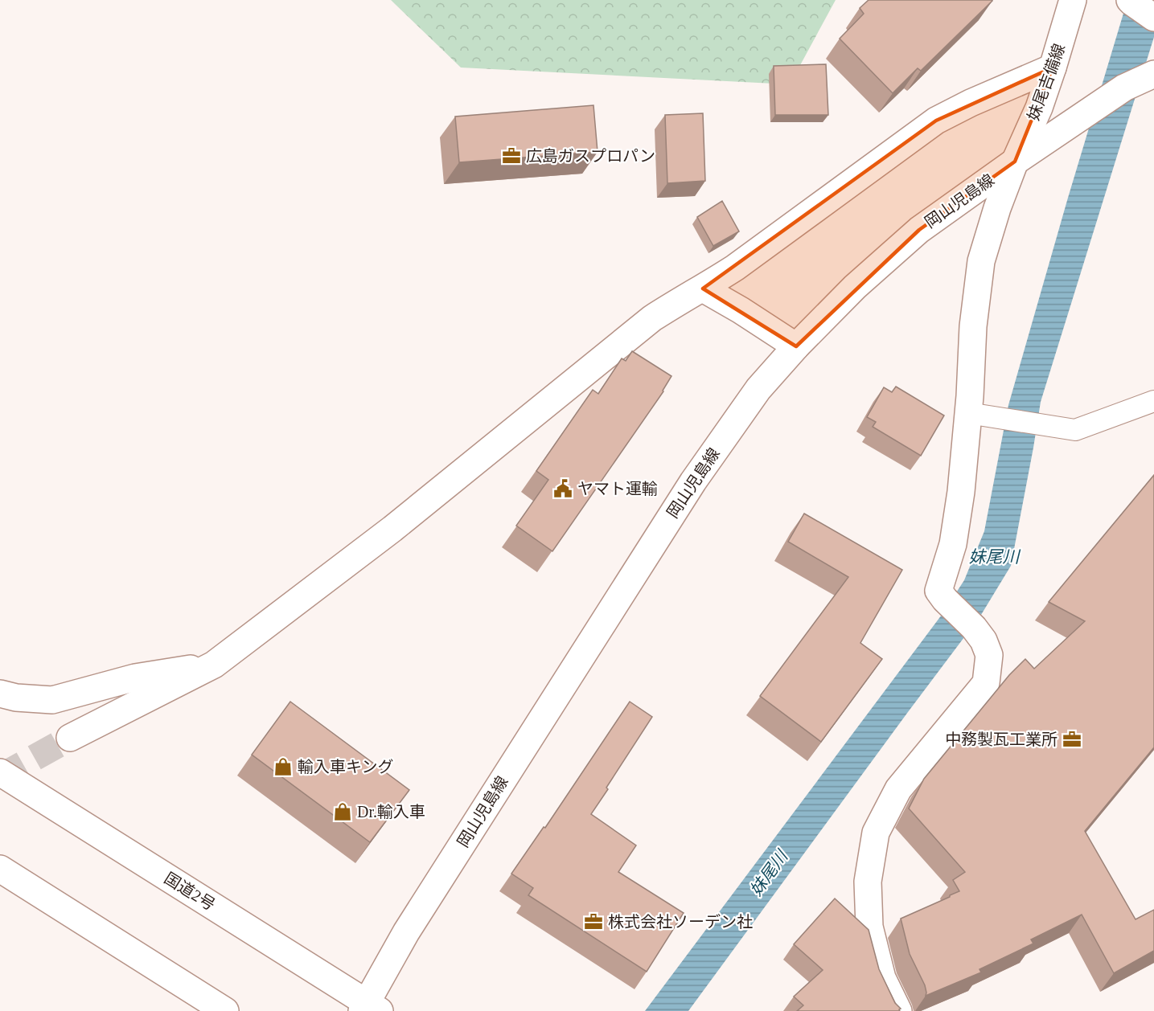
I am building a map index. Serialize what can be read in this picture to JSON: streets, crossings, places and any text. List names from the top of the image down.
{
  "streets": {
    "main road": ["妹尾吉備線", "岡山児島線", "国道2号"]
  },
  "crossings": [
    ["妹尾吉備線", "岡山児島線"],
    ["岡山児島線", "国道2号"]
  ],
  "water": ["妹尾川"],
  "places": {
    "office": ["広島ガスプロパン", "中務製瓦工業所", "株式会社ソーデン社"],
    "public building": ["ヤマト運輸"],
    "shop": ["輸入車キング", "Dr.輸入車"]
  }
}
